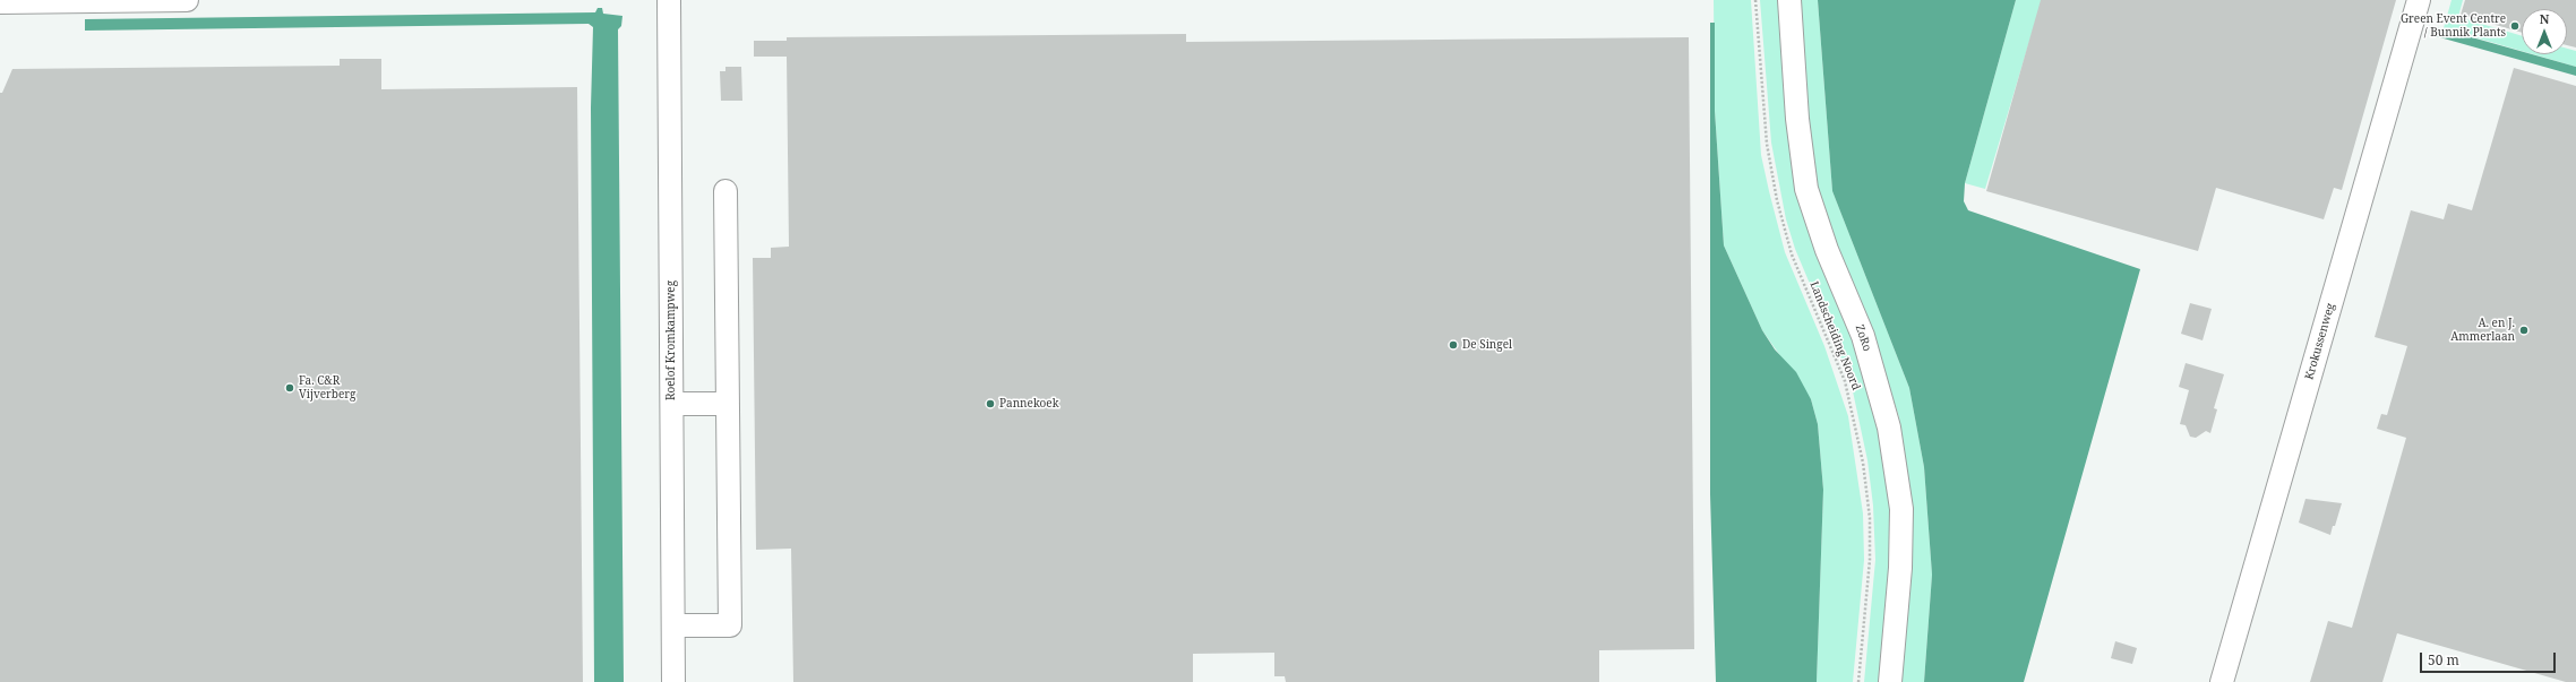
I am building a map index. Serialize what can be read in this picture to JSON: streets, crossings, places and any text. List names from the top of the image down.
{
  "streets": {
    "street": ["ZoRo", "Roelof Kromkampweg", "Krokussenweg"],
    "path": ["Landscheiding Noord"]
  },
  "places": [
    "Green Event Centre / Bunnik Plants",
    "A. en J. Ammerlaan",
    "De Singel",
    "Fa. C&R Vijverberg",
    "Pannekoek"
  ],
  "scale_bar": "50 m",
  "north": "top"
}
